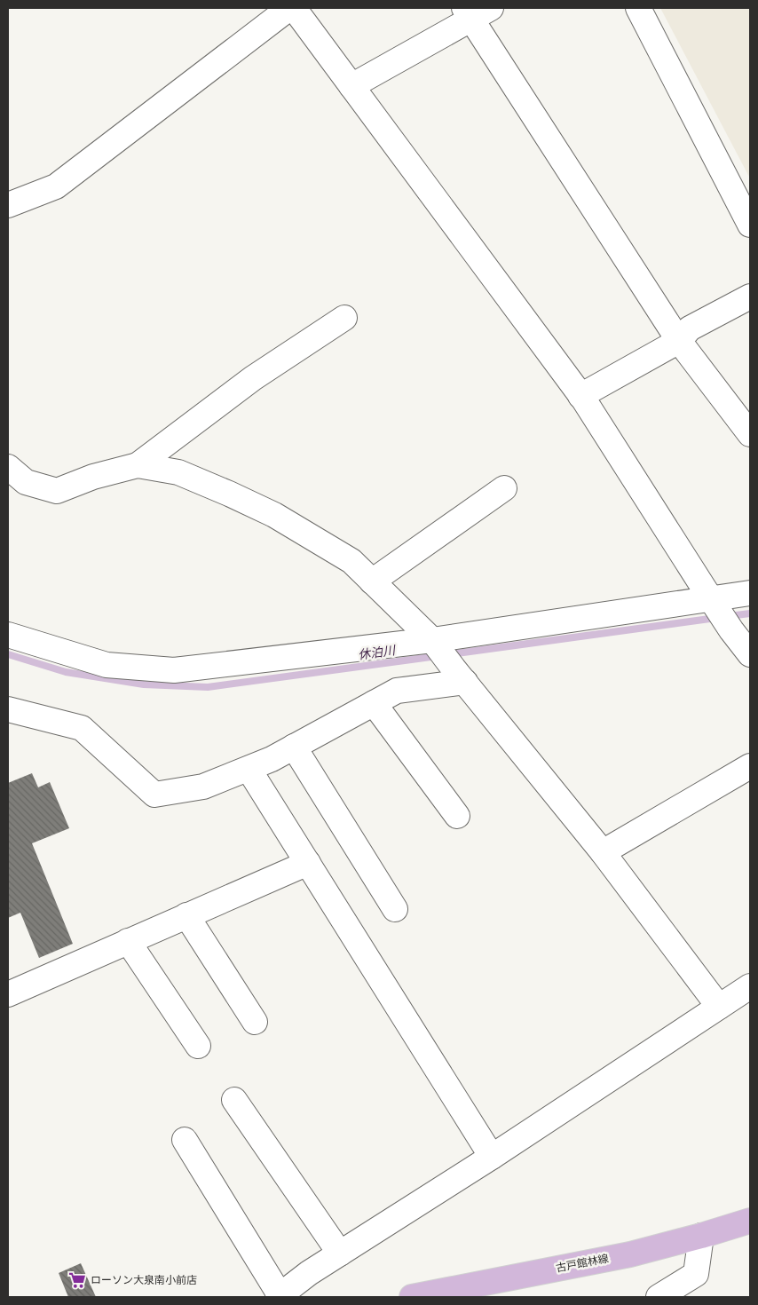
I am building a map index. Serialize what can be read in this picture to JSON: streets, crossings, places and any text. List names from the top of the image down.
{
  "streets": {
    "main road": ["古戸館林線"]
  },
  "water": ["休泊川"],
  "places": {
    "supermarket": ["ローソン大泉南小前店"]
  }
}
